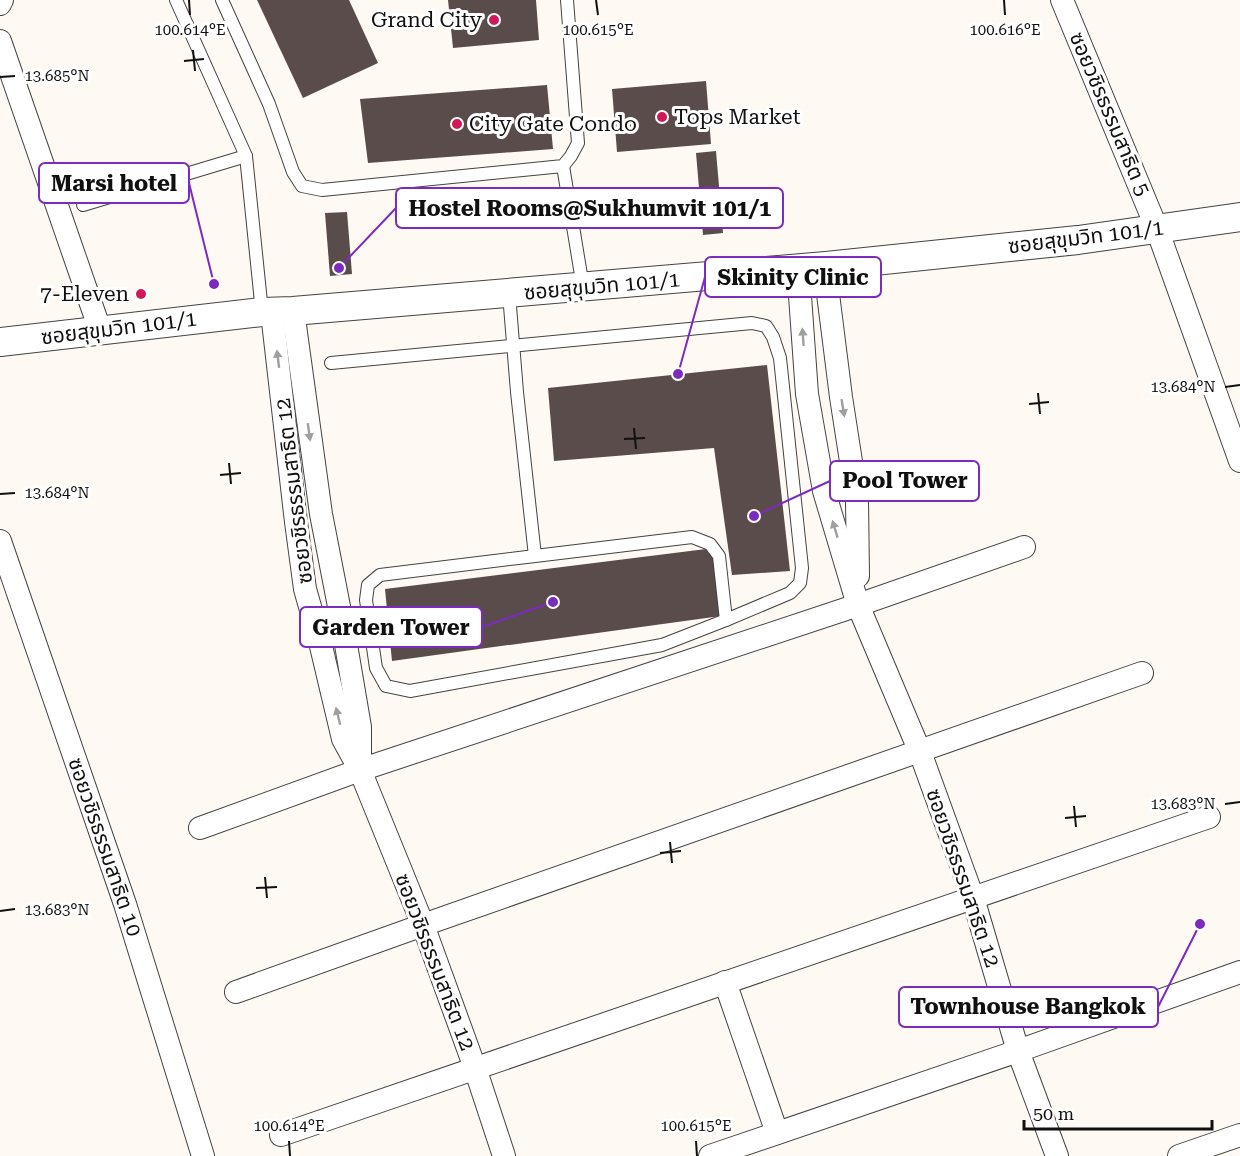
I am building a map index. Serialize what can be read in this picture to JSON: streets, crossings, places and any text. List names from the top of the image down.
{
  "streets": {
    "street": [
      "ซอยวชิรธรรมสาธิต 5",
      "ซอยสุขุมวิท 101/1",
      "ซอยวชิรธรรมสาธิต 12",
      "ซอยวชิรธรรมสาธิต 10"
    ]
  },
  "crossings": [
    ["ซอยวชิรธรรมสาธิต 5", "ซอยสุขุมวิท 101/1"],
    ["ซอยสุขุมวิท 101/1", "ซอยวชิรธรรมสาธิต 12"]
  ],
  "places": [
    "Grand City",
    "Tops Market",
    "City Gate Condo",
    "Hostel Rooms@Sukhumvit 101/1",
    "Marsi hotel",
    "7-Eleven",
    "Skinity Clinic",
    "Pool Tower",
    "Garden Tower",
    "Townhouse Bangkok"
  ],
  "scale_bar": "50 m",
  "coordinates": [
    "100.614°E",
    "100.615°E",
    "100.616°E",
    "13.685°N",
    "13.684°N",
    "13.683°N"
  ]
}
